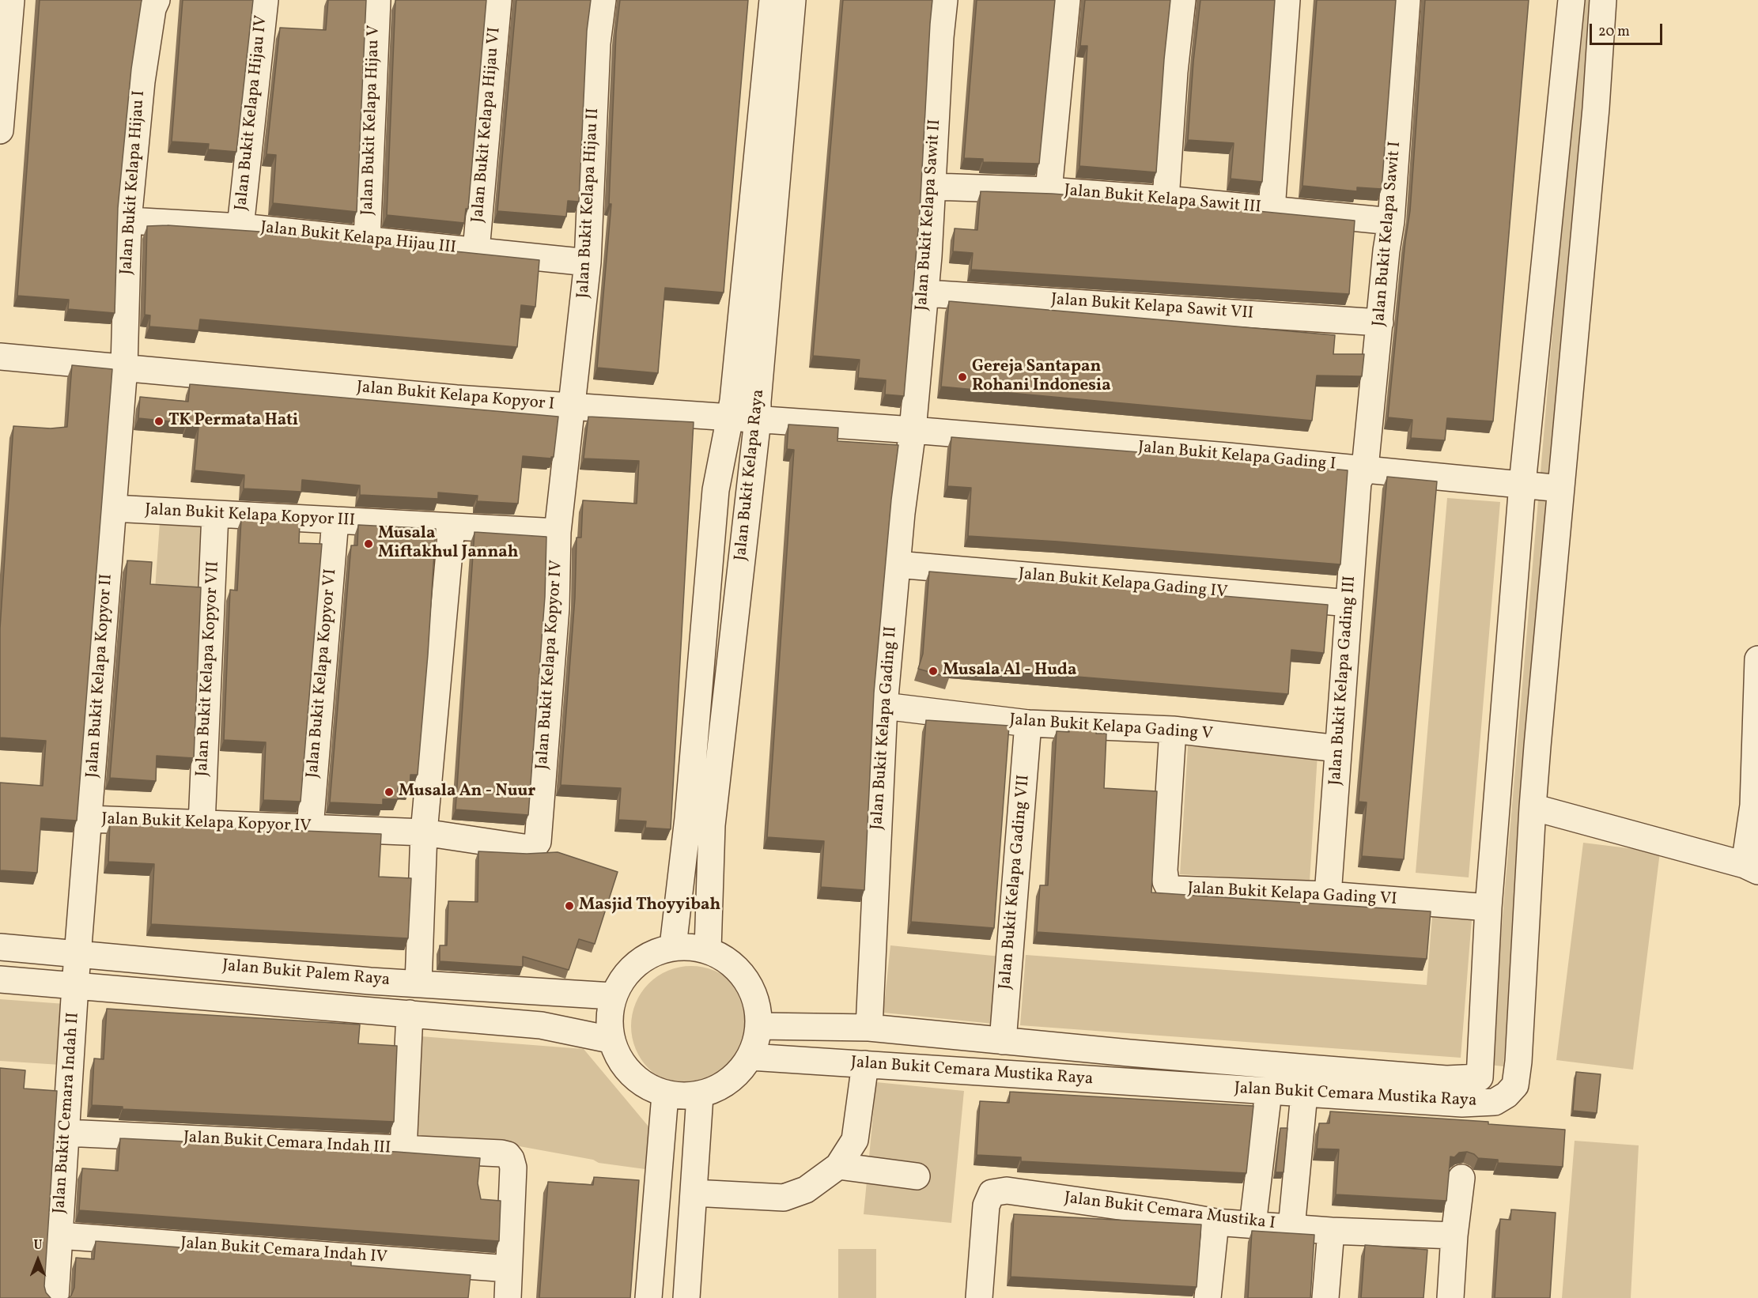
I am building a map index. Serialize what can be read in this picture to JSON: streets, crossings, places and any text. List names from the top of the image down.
{
  "streets": {
    "street": [
      "Jalan Bukit Kelapa Hijau IV",
      "Jalan Bukit Kelapa Hijau V",
      "Jalan Bukit Kelapa Hijau VI",
      "Jalan Bukit Kelapa Hijau I",
      "Jalan Bukit Kelapa Sawit III",
      "Jalan Bukit Kelapa Hijau II",
      "Jalan Bukit Kelapa Sawit II",
      "Jalan Bukit Kelapa Sawit I",
      "Jalan Bukit Kelapa Hijau III",
      "Jalan Bukit Kelapa Sawit VII",
      "Jalan Bukit Kelapa Kopyor I",
      "Jalan Bukit Kelapa Gading I",
      "Jalan Bukit Kelapa Raya",
      "Jalan Bukit Kelapa Kopyor III",
      "Jalan Bukit Kelapa Gading IV",
      "Jalan Bukit Kelapa Kopyor IV",
      "Jalan Bukit Kelapa Kopyor VII",
      "Jalan Bukit Kelapa Kopyor VI",
      "Jalan Bukit Kelapa Kopyor II",
      "Jalan Bukit Kelapa Gading III",
      "Jalan Bukit Kelapa Gading II",
      "Jalan Bukit Kelapa Gading V",
      "Jalan Bukit Kelapa Gading VII",
      "Jalan Bukit Kelapa Gading VI",
      "Jalan Bukit Palem Raya",
      "Jalan Bukit Cemara Mustika Raya",
      "Jalan Bukit Cemara Indah II",
      "Jalan Bukit Cemara Indah III",
      "Jalan Bukit Cemara Mustika I",
      "Jalan Bukit Cemara Indah IV"
    ]
  },
  "crossings": [
    ["Jalan Bukit Kelapa Hijau IV", "Jalan Bukit Kelapa Hijau III"],
    ["Jalan Bukit Kelapa Hijau V", "Jalan Bukit Kelapa Hijau III"],
    ["Jalan Bukit Kelapa Hijau VI", "Jalan Bukit Kelapa Hijau III"],
    ["Jalan Bukit Kelapa Hijau I", "Jalan Bukit Kelapa Hijau III"],
    ["Jalan Bukit Kelapa Hijau I", "Jalan Bukit Kelapa Kopyor I"],
    ["Jalan Bukit Kelapa Hijau I", "Jalan Bukit Kelapa Kopyor II"],
    ["Jalan Bukit Kelapa Sawit III", "Jalan Bukit Kelapa Sawit II"],
    ["Jalan Bukit Kelapa Sawit III", "Jalan Bukit Kelapa Sawit I"],
    ["Jalan Bukit Kelapa Hijau II", "Jalan Bukit Kelapa Hijau III"],
    ["Jalan Bukit Kelapa Hijau II", "Jalan Bukit Kelapa Kopyor I"],
    ["Jalan Bukit Kelapa Hijau II", "Jalan Bukit Kelapa Kopyor IV"],
    ["Jalan Bukit Kelapa Sawit II", "Jalan Bukit Kelapa Sawit VII"],
    ["Jalan Bukit Kelapa Sawit II", "Jalan Bukit Kelapa Kopyor I"],
    ["Jalan Bukit Kelapa Sawit II", "Jalan Bukit Kelapa Gading I"],
    ["Jalan Bukit Kelapa Sawit II", "Jalan Bukit Kelapa Gading II"],
    ["Jalan Bukit Kelapa Sawit I", "Jalan Bukit Kelapa Sawit VII"],
    ["Jalan Bukit Kelapa Sawit I", "Jalan Bukit Kelapa Gading I"],
    ["Jalan Bukit Kelapa Sawit I", "Jalan Bukit Kelapa Gading III"],
    ["Jalan Bukit Kelapa Kopyor I", "Jalan Bukit Kelapa Gading I"],
    ["Jalan Bukit Kelapa Kopyor I", "Jalan Bukit Kelapa Raya"],
    ["Jalan Bukit Kelapa Kopyor I", "Jalan Bukit Kelapa Kopyor IV"],
    ["Jalan Bukit Kelapa Kopyor I", "Jalan Bukit Kelapa Kopyor II"],
    ["Jalan Bukit Kelapa Kopyor I", "Jalan Bukit Kelapa Gading II"],
    ["Jalan Bukit Kelapa Gading I", "Jalan Bukit Kelapa Gading III"],
    ["Jalan Bukit Kelapa Gading I", "Jalan Bukit Kelapa Gading II"],
    ["Jalan Bukit Kelapa Raya", "Jalan Bukit Palem Raya"],
    ["Jalan Bukit Kelapa Raya", "Jalan Bukit Cemara Mustika Raya"],
    ["Jalan Bukit Kelapa Kopyor III", "Jalan Bukit Kelapa Kopyor IV"],
    ["Jalan Bukit Kelapa Kopyor III", "Jalan Bukit Kelapa Kopyor VII"],
    ["Jalan Bukit Kelapa Kopyor III", "Jalan Bukit Kelapa Kopyor VI"],
    ["Jalan Bukit Kelapa Kopyor III", "Jalan Bukit Kelapa Kopyor II"],
    ["Jalan Bukit Kelapa Gading IV", "Jalan Bukit Kelapa Gading III"],
    ["Jalan Bukit Kelapa Gading IV", "Jalan Bukit Kelapa Gading II"],
    ["Jalan Bukit Kelapa Kopyor IV", "Jalan Bukit Kelapa Kopyor VII"],
    ["Jalan Bukit Kelapa Kopyor IV", "Jalan Bukit Kelapa Kopyor VI"],
    ["Jalan Bukit Kelapa Kopyor IV", "Jalan Bukit Kelapa Kopyor II"],
    ["Jalan Bukit Kelapa Kopyor II", "Jalan Bukit Palem Raya"],
    ["Jalan Bukit Kelapa Kopyor II", "Jalan Bukit Cemara Indah II"],
    ["Jalan Bukit Kelapa Gading III", "Jalan Bukit Kelapa Gading V"],
    ["Jalan Bukit Kelapa Gading III", "Jalan Bukit Kelapa Gading VI"],
    ["Jalan Bukit Kelapa Gading II", "Jalan Bukit Kelapa Gading V"],
    ["Jalan Bukit Kelapa Gading II", "Jalan Bukit Cemara Mustika Raya"],
    ["Jalan Bukit Kelapa Gading V", "Jalan Bukit Kelapa Gading VII"],
    ["Jalan Bukit Kelapa Gading V", "Jalan Bukit Kelapa Gading VI"],
    ["Jalan Bukit Kelapa Gading VII", "Jalan Bukit Cemara Mustika Raya"],
    ["Jalan Bukit Palem Raya", "Jalan Bukit Cemara Mustika Raya"],
    ["Jalan Bukit Palem Raya", "Jalan Bukit Cemara Indah II"],
    ["Jalan Bukit Cemara Indah II", "Jalan Bukit Cemara Indah III"],
    ["Jalan Bukit Cemara Indah II", "Jalan Bukit Cemara Indah IV"],
    ["Jalan Bukit Cemara Indah III", "Jalan Bukit Cemara Indah IV"]
  ],
  "places": [
    "Gereja Santapan Rohani Indonesia",
    "TK Permata Hati",
    "Musala Miftakhul Jannah",
    "Musala Al - Huda",
    "Musala An - Nuur",
    "Masjid Thoyyibah"
  ],
  "scale_bar": "20 m",
  "north": "top"
}
